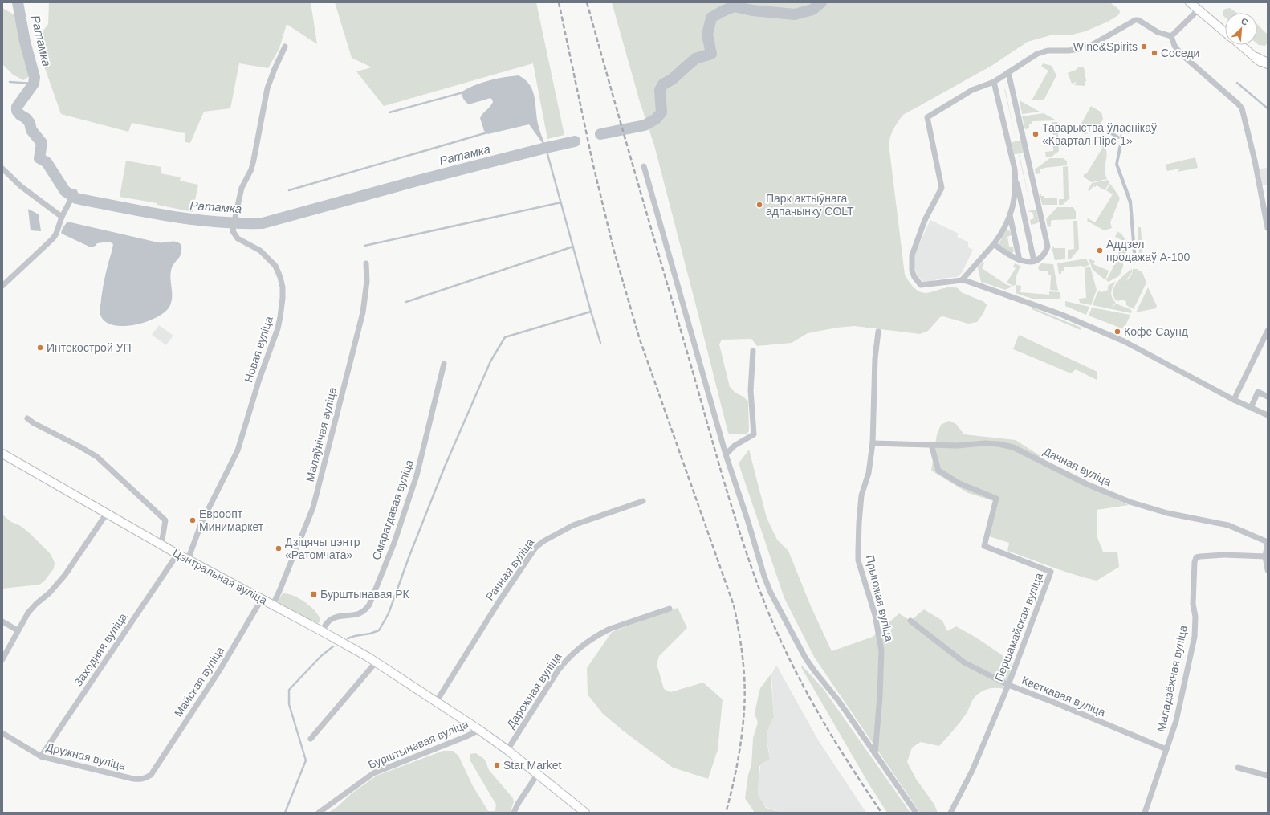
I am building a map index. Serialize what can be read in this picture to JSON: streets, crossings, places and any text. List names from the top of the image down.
{
  "streets": {
    "street": [
      "Новая вуліца",
      "Маляўнічая вуліца",
      "Дачная вуліца",
      "Смарагдавая вуліца",
      "Рачная вуліца",
      "Цэнтральная вуліца",
      "Прыгожая вуліца",
      "Першамайская вуліца",
      "Заходняя вуліца",
      "Маладзёжная вуліца",
      "Майская вуліца",
      "Дарожная вуліца",
      "Кветкавая вуліца",
      "Бурштынавая вуліца",
      "Дружная вуліца"
    ]
  },
  "crossings": [
    ["Новая вуліца", "Цэнтральная вуліца"],
    ["Маляўнічая вуліца", "Цэнтральная вуліца"],
    ["Дачная вуліца", "Прыгожая вуліца"],
    ["Дачная вуліца", "Першамайская вуліца"],
    ["Смарагдавая вуліца", "Цэнтральная вуліца"],
    ["Рачная вуліца", "Цэнтральная вуліца"],
    ["Цэнтральная вуліца", "Заходняя вуліца"],
    ["Цэнтральная вуліца", "Майская вуліца"],
    ["Цэнтральная вуліца", "Дарожная вуліца"],
    ["Цэнтральная вуліца", "Бурштынавая вуліца"],
    ["Першамайская вуліца", "Кветкавая вуліца"],
    ["Заходняя вуліца", "Дружная вуліца"],
    ["Маладзёжная вуліца", "Кветкавая вуліца"],
    ["Майская вуліца", "Дружная вуліца"]
  ],
  "water": ["Ратамка"],
  "places": {
    "other": [
      "Wine&Spirits",
      "Соседи",
      "Таварыства ўласнікаў «Квартал Пірс-1»",
      "Парк актыўнага адпачынку COLT",
      "Аддзел продажаў А-100",
      "Кофе Саунд",
      "Интекострой УП",
      "Евроопт Минимаркет",
      "Дзіцячы цэнтр «Ратомчата»",
      "Star Market"
    ],
    "transit": ["Бурштынавая РК"]
  },
  "north": "top right"
}
